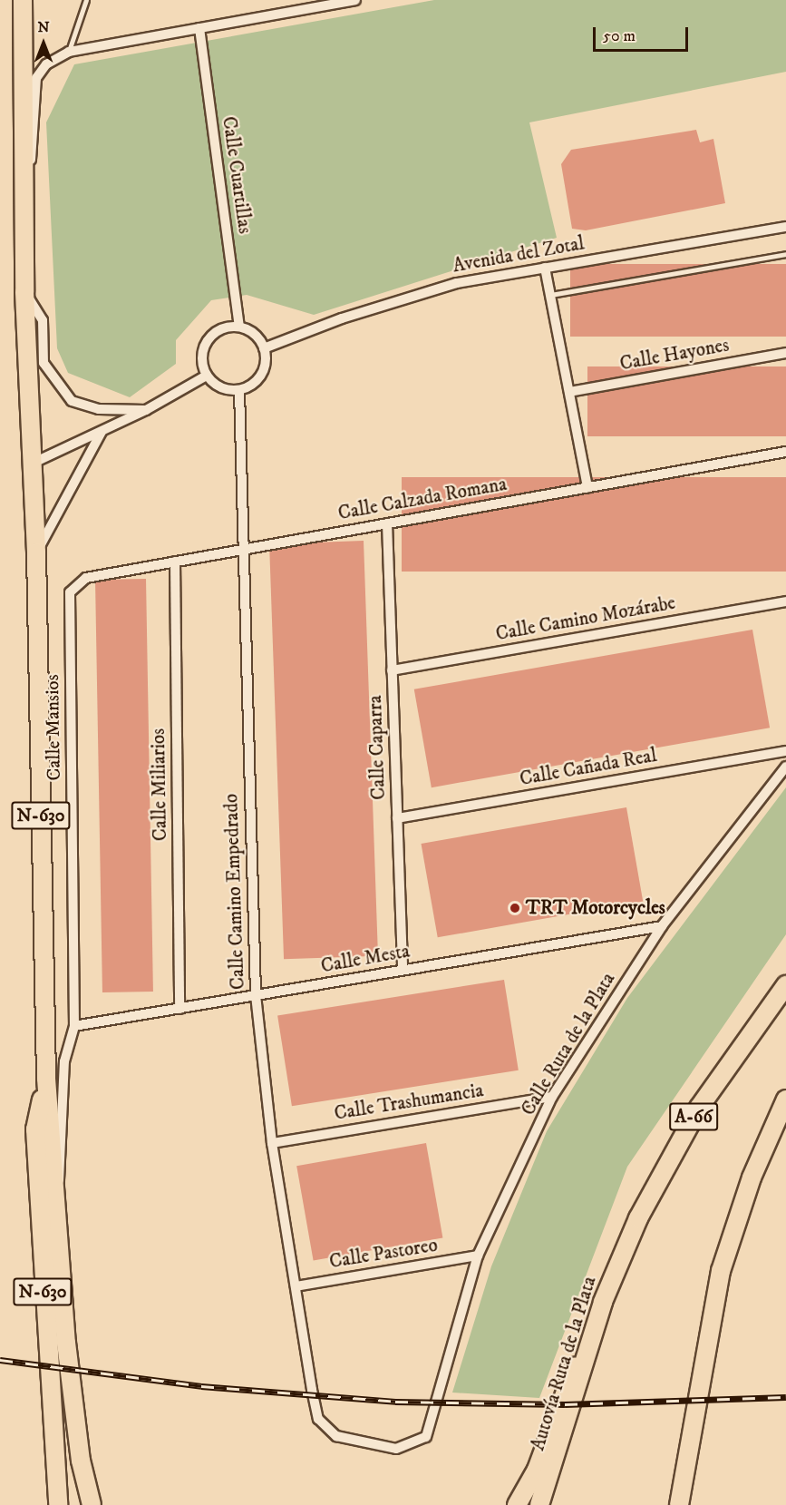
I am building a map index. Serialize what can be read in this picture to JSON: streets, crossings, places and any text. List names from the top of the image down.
{
  "streets": {
    "highway": ["N-630", "A-66", "Autovía Ruta de la Plata"],
    "street": [
      "Calle Cuartillas",
      "Avenida del Zotal",
      "Calle Hayones",
      "Calle Calzada Romana",
      "Calle Camino Mozárabe",
      "Calle Mansios",
      "Calle Caparra",
      "Calle Cañada Real",
      "Calle Miliarios",
      "Calle Camino Empedrado",
      "Calle Mesta",
      "Calle Ruta de la Plata",
      "Calle Trashumancia",
      "Calle Pastoreo"
    ]
  },
  "crossings": [
    ["Calle Cuartillas", "Avenida del Zotal"],
    ["Calle Cuartillas", "Calle Camino Empedrado"],
    ["Avenida del Zotal", "Calle Camino Empedrado"],
    ["Calle Calzada Romana", "Calle Mansios"],
    ["Calle Calzada Romana", "Calle Caparra"],
    ["Calle Calzada Romana", "Calle Miliarios"],
    ["Calle Calzada Romana", "Calle Camino Empedrado"],
    ["Calle Camino Mozárabe", "Calle Caparra"],
    ["Calle Mansios", "N-630"],
    ["Calle Mansios", "Calle Mesta"],
    ["Calle Caparra", "Calle Cañada Real"],
    ["Calle Caparra", "Calle Mesta"],
    ["Calle Miliarios", "Calle Mesta"],
    ["Calle Camino Empedrado", "Calle Mesta"],
    ["Calle Camino Empedrado", "Calle Ruta de la Plata"],
    ["Calle Camino Empedrado", "Calle Trashumancia"],
    ["Calle Camino Empedrado", "Calle Pastoreo"],
    ["Calle Mesta", "Calle Ruta de la Plata"],
    ["Calle Ruta de la Plata", "Calle Trashumancia"],
    ["Calle Ruta de la Plata", "Calle Pastoreo"]
  ],
  "places": ["TRT Motorcycles"],
  "scale_bar": "50 m",
  "north": "top"
}
